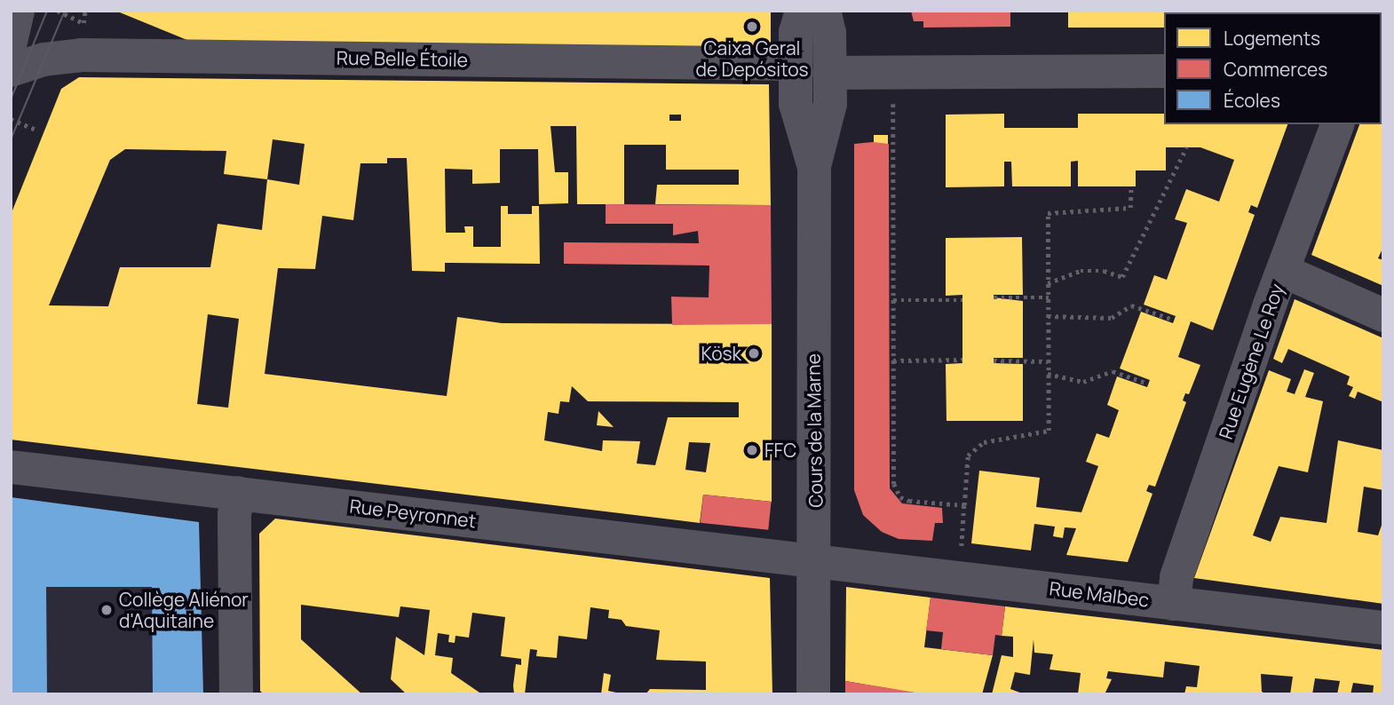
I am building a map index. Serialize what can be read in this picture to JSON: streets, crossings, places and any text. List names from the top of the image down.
{
  "streets": {
    "street": [
      "Rue Belle Étoile",
      "Rue Eugène Le Roy",
      "Cours de la Marne",
      "Rue Peyronnet",
      "Rue Malbec"
    ]
  },
  "crossings": [
    ["Rue Belle Étoile", "Cours de la Marne"],
    ["Rue Eugène Le Roy", "Rue Malbec"],
    ["Cours de la Marne", "Rue Peyronnet"],
    ["Cours de la Marne", "Rue Malbec"],
    ["Rue Peyronnet", "Rue Malbec"]
  ],
  "places": [
    "Caixa Geral de Depósitos",
    "Kösk",
    "FFC",
    "Collège Aliénor d'Aquitaine"
  ],
  "legend": ["Logements", "Commerces", "Écoles"]
}
